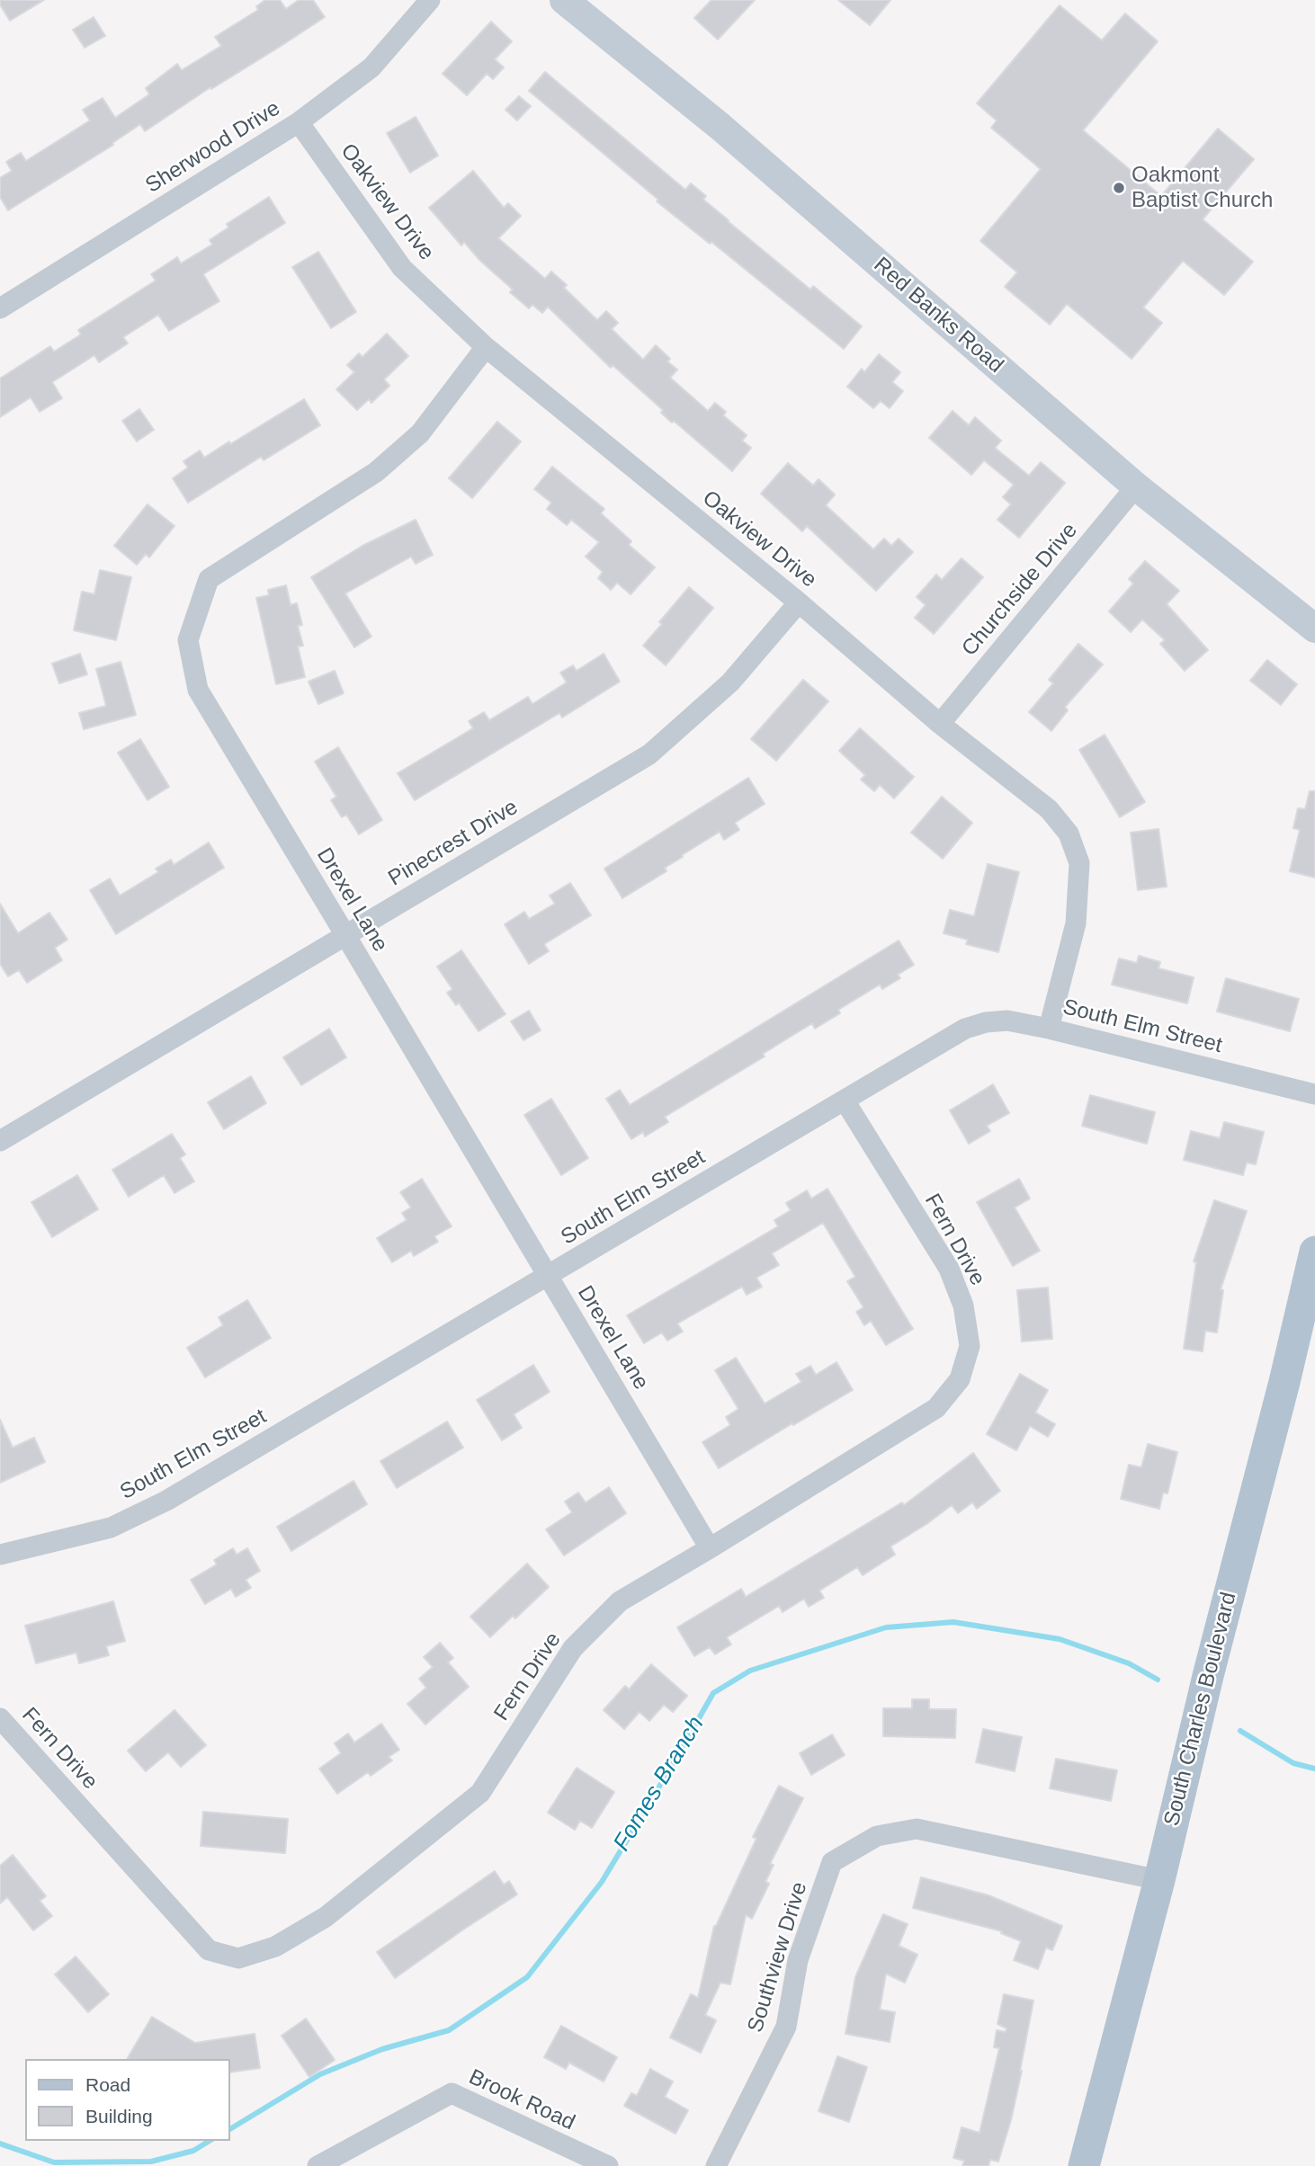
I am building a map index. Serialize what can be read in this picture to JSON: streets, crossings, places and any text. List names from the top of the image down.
{
  "streets": {
    "main road": ["South Charles Boulevard"],
    "street": [
      "Sherwood Drive",
      "Oakview Drive",
      "Red Banks Road",
      "Churchside Drive",
      "Pinecrest Drive",
      "Drexel Lane",
      "South Elm Street",
      "Fern Drive",
      "Southview Drive",
      "Brook Road"
    ]
  },
  "crossings": [
    ["Sherwood Drive", "Oakview Drive"],
    ["Oakview Drive", "Churchside Drive"],
    ["Oakview Drive", "Pinecrest Drive"],
    ["Oakview Drive", "Drexel Lane"],
    ["Oakview Drive", "South Elm Street"],
    ["Red Banks Road", "Churchside Drive"],
    ["Pinecrest Drive", "Drexel Lane"],
    ["Drexel Lane", "South Elm Street"],
    ["Drexel Lane", "Fern Drive"],
    ["South Elm Street", "Fern Drive"],
    ["South Charles Boulevard", "Southview Drive"]
  ],
  "water": ["Fomes Branch"],
  "places": ["Oakmont Baptist Church"],
  "legend": ["Road", "Building"]
}
